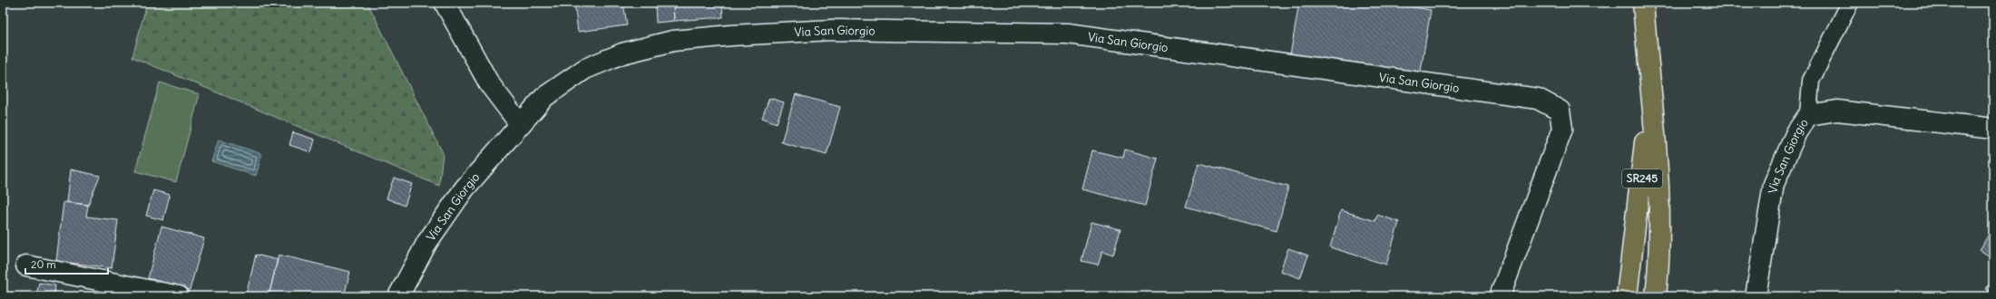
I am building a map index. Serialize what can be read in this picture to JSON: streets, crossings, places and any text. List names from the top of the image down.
{
  "streets": {
    "highway": ["SR245"],
    "street": ["Via San Giorgio"]
  },
  "scale_bar": "20 m"
}
